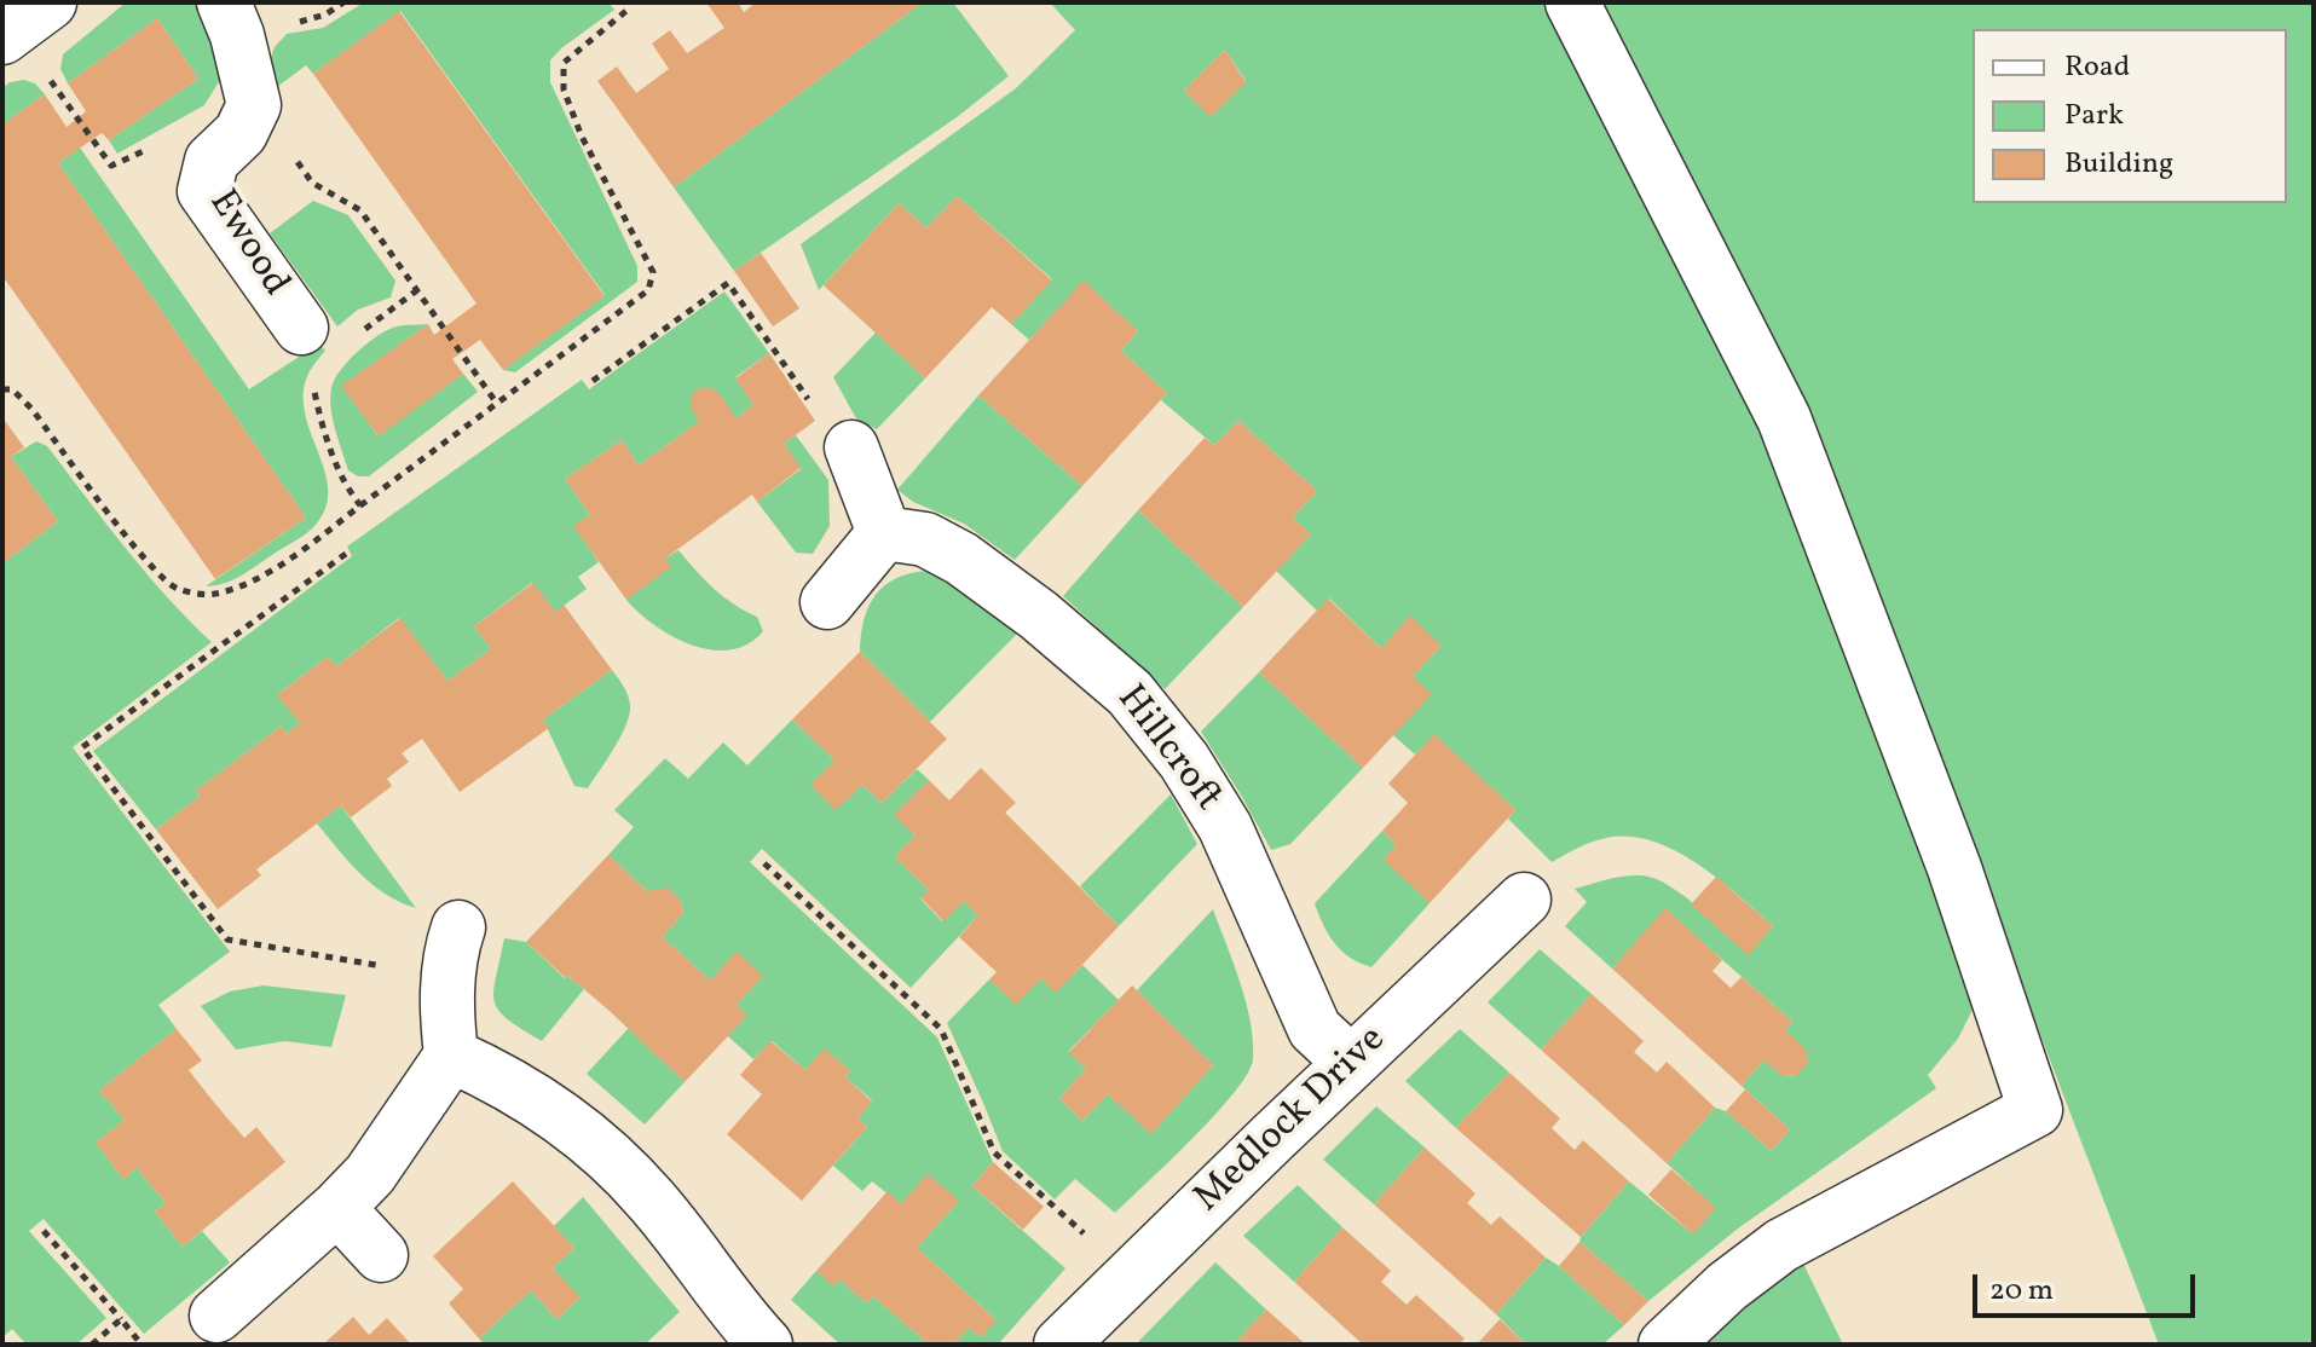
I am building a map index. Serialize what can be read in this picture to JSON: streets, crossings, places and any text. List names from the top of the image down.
{
  "streets": {
    "street": ["Ewood", "Hillcroft", "Medlock Drive"]
  },
  "crossings": [
    ["Hillcroft", "Medlock Drive"]
  ],
  "legend": ["Road", "Park", "Building"],
  "scale_bar": "20 m"
}
